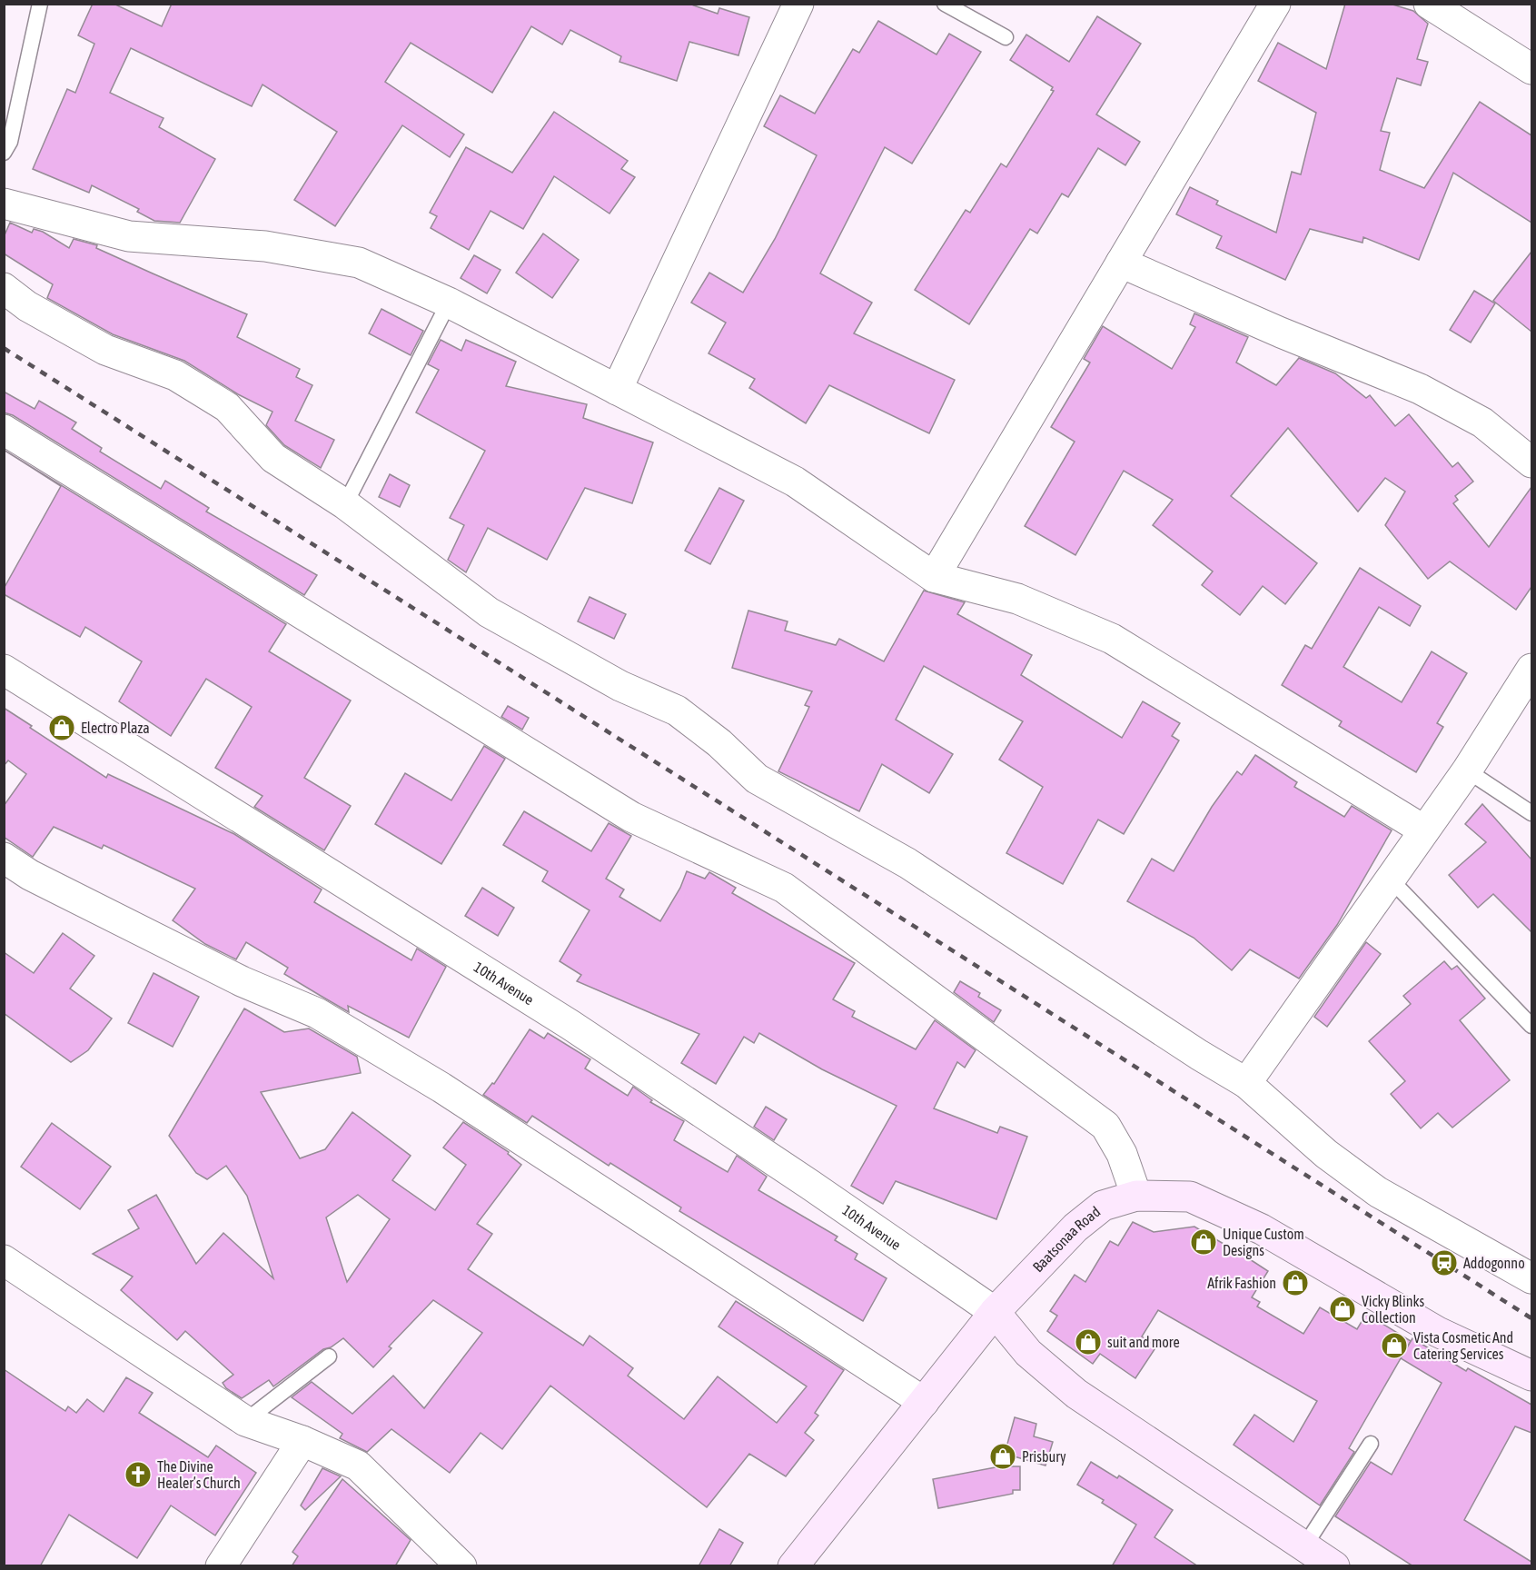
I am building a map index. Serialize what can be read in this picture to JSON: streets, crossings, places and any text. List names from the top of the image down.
{
  "streets": {
    "street": ["10th Avenue", "Baatsonaa Road"]
  },
  "crossings": [
    ["10th Avenue", "Baatsonaa Road"]
  ],
  "places": {
    "shop": [
      "Electro Plaza",
      "Unique Custom Designs",
      "Afrik Fashion",
      "Vicky Blinks Collection",
      "suit and more",
      "Vista Cosmetic And Catering Services",
      "Prisbury"
    ],
    "station": ["Addogonno"],
    "church": ["The Divine Healer’s Church"]
  }
}
